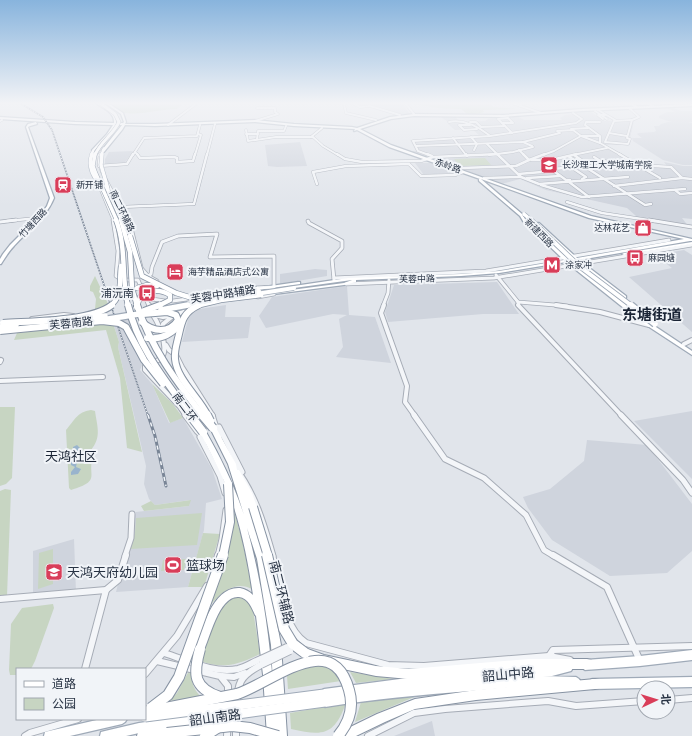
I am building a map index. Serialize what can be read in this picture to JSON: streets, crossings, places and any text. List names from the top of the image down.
{
  "streets": {
    "highway": ["南二环"],
    "main road": [
      "赤岭路",
      "竹塘西路",
      "新建西路",
      "芙蓉中路",
      "芙蓉南路",
      "韶山中路",
      "韶山南路"
    ],
    "street": ["南二环辅路", "芙蓉中路辅路"]
  },
  "crossings": [
    ["赤岭路", "新建西路"],
    ["赤岭路", "芙蓉中路"],
    ["南二环辅路", "芙蓉中路辅路"],
    ["南二环辅路", "南二环"],
    ["新建西路", "芙蓉中路"],
    ["芙蓉中路", "芙蓉中路辅路"],
    ["芙蓉中路", "芙蓉南路"],
    ["芙蓉中路辅路", "芙蓉南路"],
    ["韶山中路", "韶山南路"]
  ],
  "districts": ["东塘街道", "天鸿社区"],
  "places": {
    "school or university": ["长沙理工大学城南学院", "天鸿天府幼儿园"],
    "station": ["新开铺"],
    "shop": ["达林花艺"],
    "bus stop": ["麻园塘", "浦沅南"],
    "metro station": ["涂家冲"],
    "hotel": ["海芋精品酒店式公寓"],
    "sports": ["篮球场"]
  },
  "legend": ["道路", "公园"],
  "north": "right"
}
